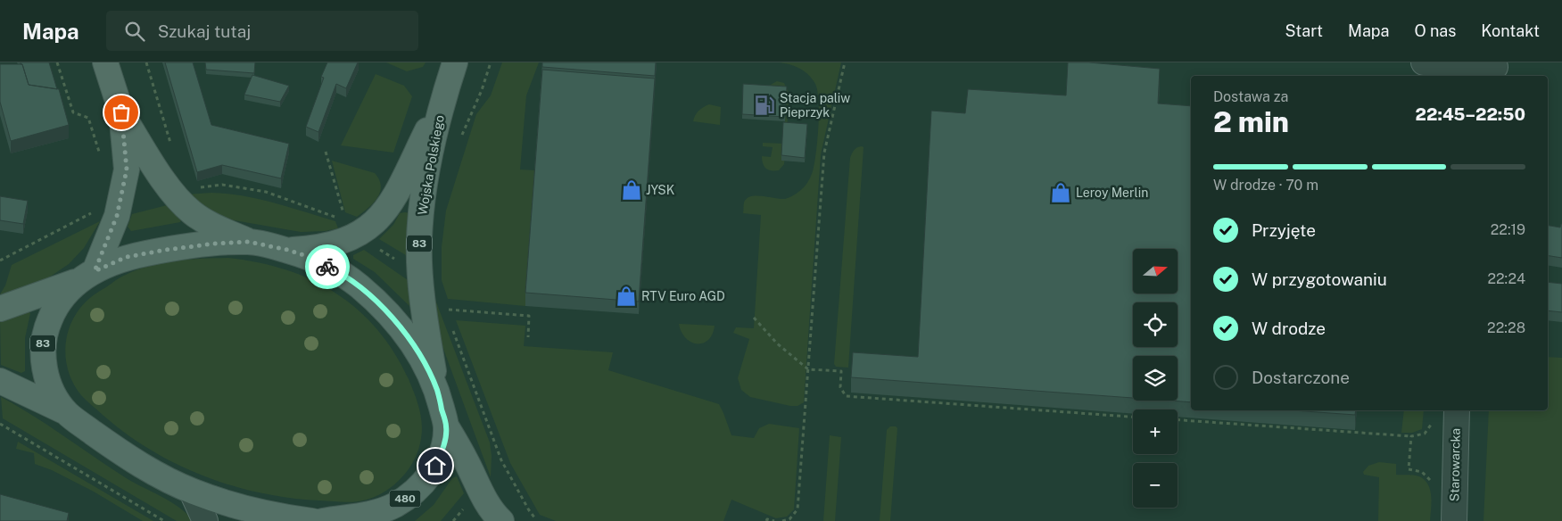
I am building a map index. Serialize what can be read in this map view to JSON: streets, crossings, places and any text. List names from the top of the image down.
{
  "streets": {
    "main road": ["Wojska Polskiego", "83", "480"],
    "street": ["Starowarcka"]
  },
  "crossings": [
    ["Wojska Polskiego", "83"],
    ["Wojska Polskiego", "480"],
    ["83", "480"]
  ],
  "places": {
    "fuel station": ["Stacja paliw Pieprzyk"],
    "shop": ["JYSK", "Leroy Merlin", "RTV Euro AGD"]
  },
  "north": "right",
  "page": {
    "header": "Mapa",
    "search": "Szukaj tutaj",
    "nav": [
      "Start",
      "Mapa",
      "O nas",
      "Kontakt"
    ],
    "heading": ["2 min", "Dostawa za", "22:45–22:50"],
    "bar": "W drodze · 70 m",
    "list": [
      ["Przyjęte", "22:19"],
      ["W przygotowaniu", "22:24"],
      ["W drodze", "22:28"],
      "Dostarczone"
    ],
    "map_buttons": ["+", "−"]
  }
}
